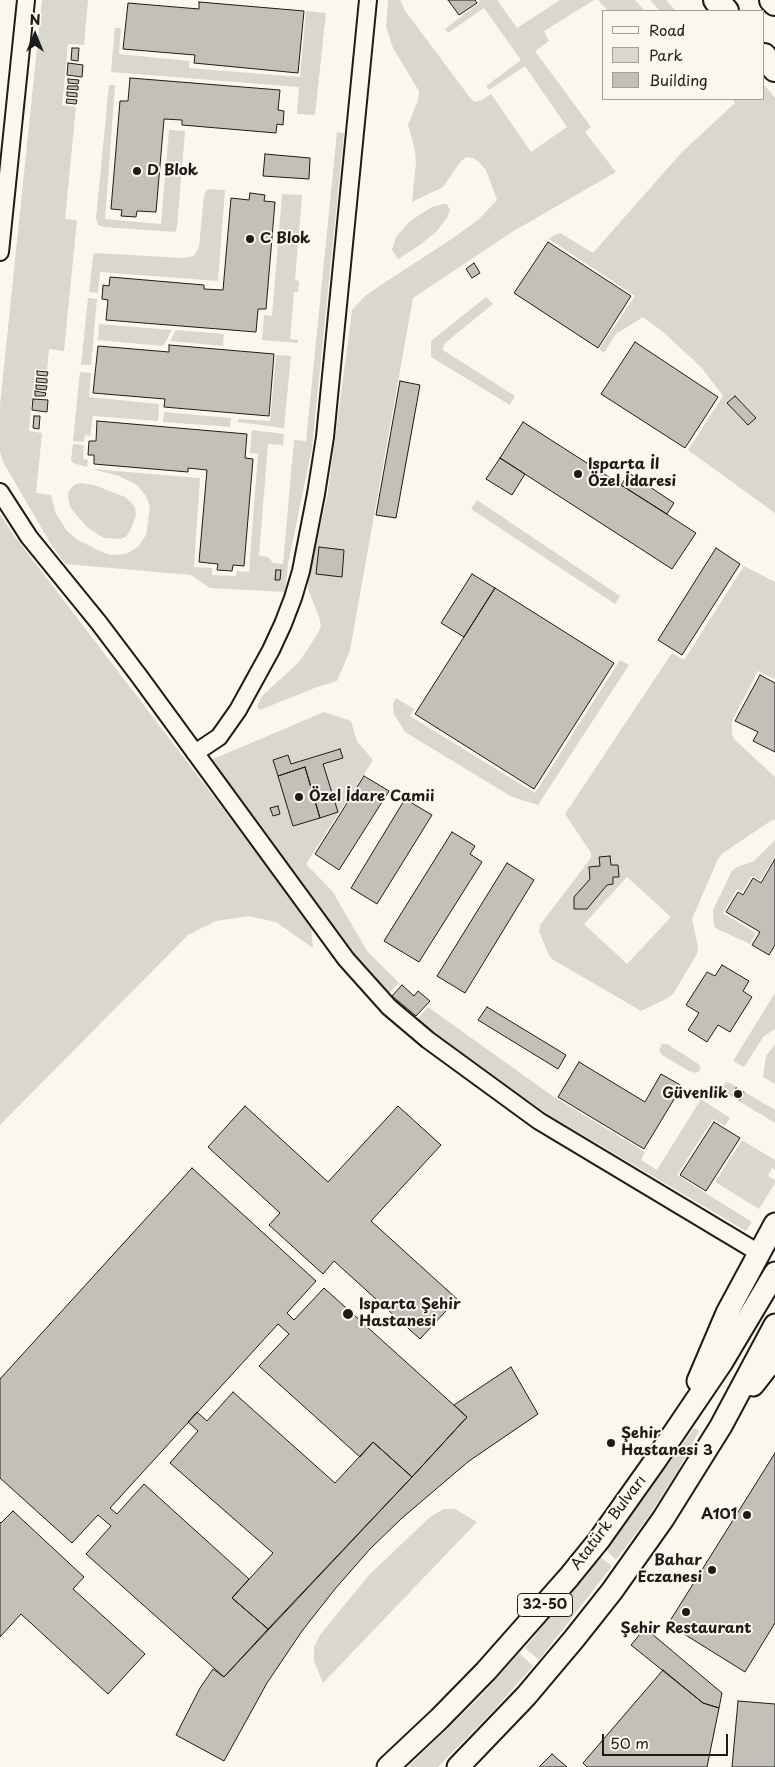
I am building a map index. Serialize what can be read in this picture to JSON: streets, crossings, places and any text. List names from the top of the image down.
{
  "streets": {
    "main road": ["Atatürk Bulvarı", "32-50"]
  },
  "places": [
    "D Blok",
    "C Blok",
    "Isparta İl Özel İdaresi",
    "Özel İdare Camii",
    "Güvenlik",
    "Isparta Şehir Hastanesi",
    "Şehir Hastanesi 3",
    "A101",
    "Bahar Eczanesi",
    "Şehir Restaurant"
  ],
  "legend": ["Road", "Park", "Building"],
  "scale_bar": "50 m",
  "north": "top"
}
